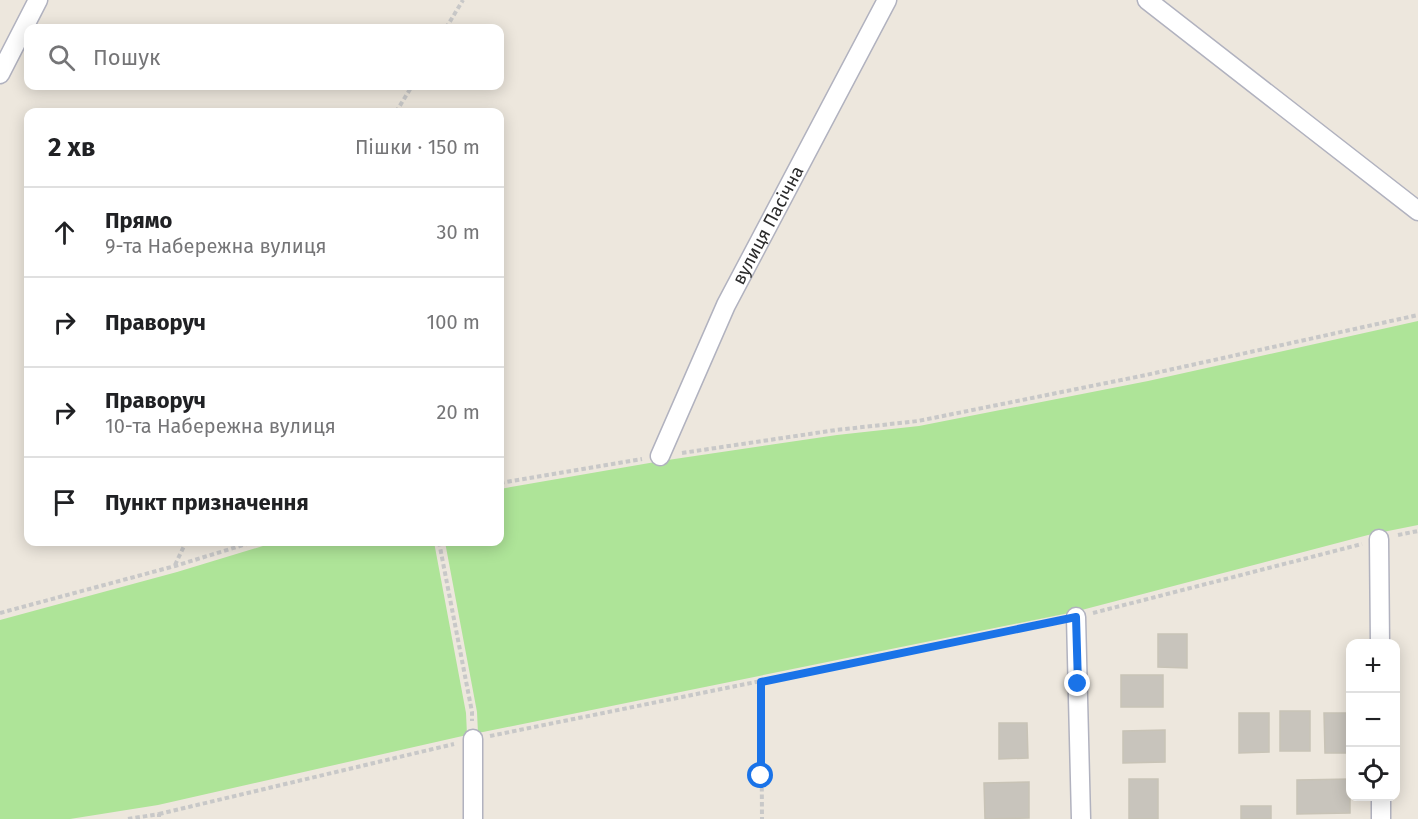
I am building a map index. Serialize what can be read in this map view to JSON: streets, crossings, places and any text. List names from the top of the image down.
{
  "streets": {
    "street": ["вулиця Пасічна"]
  },
  "page": {
    "search": "Пошук",
    "heading": ["2 хв", "Пішки · 150 m"],
    "list": [
      ["Прямо", "9-та Набережна вулиця", "30 m"],
      ["Праворуч", "100 m"],
      ["Праворуч", "10-та Набережна вулиця", "20 m"],
      "Пункт призначення"
    ],
    "map_buttons": ["+", "−"]
  }
}
